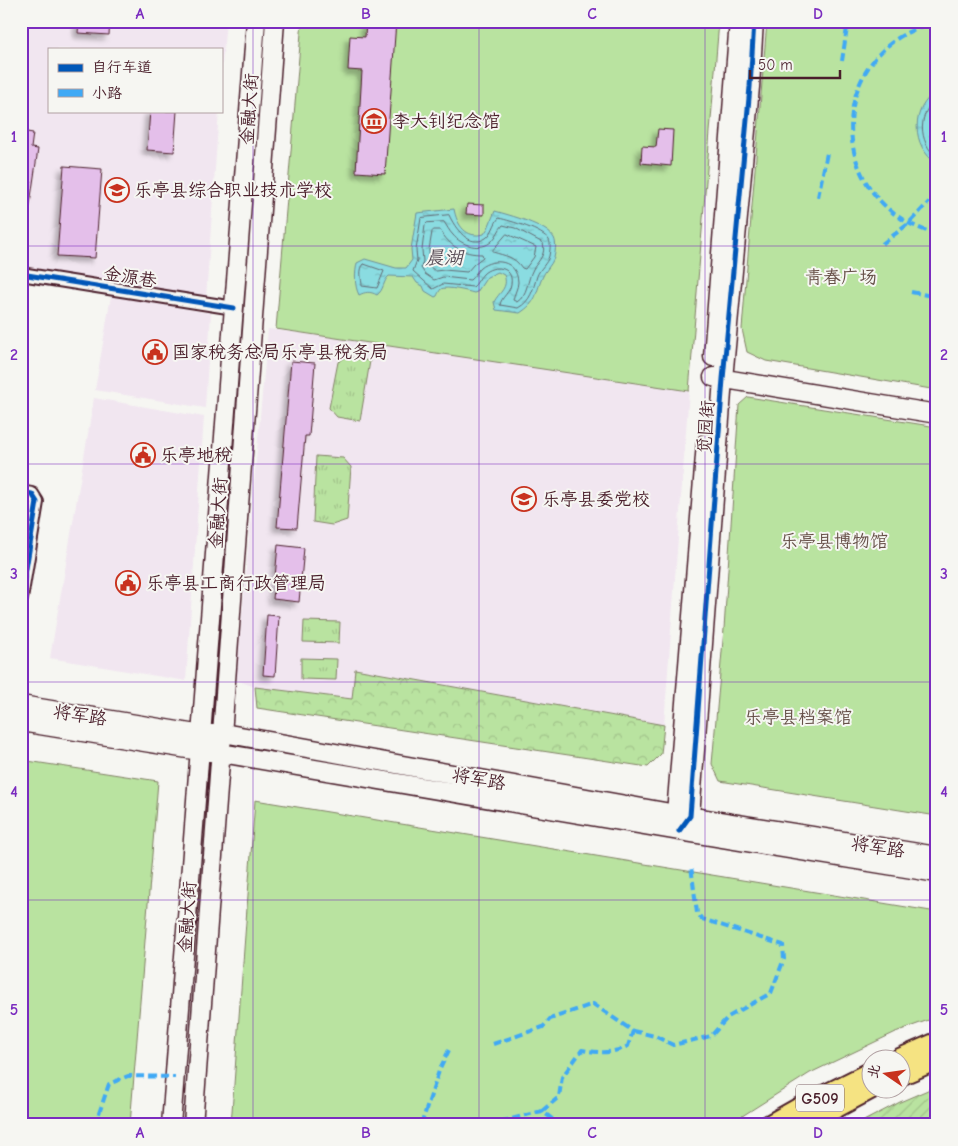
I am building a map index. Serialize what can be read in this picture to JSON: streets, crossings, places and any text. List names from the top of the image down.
{
  "streets": {
    "main road": [
      "金融大街",
      "觅园街",
      "将军路",
      "G509"
    ],
    "street": ["金源巷"]
  },
  "crossings": [
    ["金融大街", "金源巷"],
    ["金融大街", "将军路"],
    ["觅园街", "将军路"]
  ],
  "water": ["晨湖"],
  "parks": ["青春广场", "乐亭县博物馆", "乐亭县档案馆"],
  "places": {
    "museum": ["李大钊纪念馆"],
    "school or university": ["乐亭县综合职业技术学校", "乐亭县委党校"],
    "public building": ["国家税务总局乐亭县税务局", "乐亭地税", "乐亭县工商行政管理局"]
  },
  "legend": ["自行车道", "小路"],
  "scale_bar": "50 m",
  "north": "left",
  "grid": {
    "columns": [
      "A",
      "B",
      "C",
      "D"
    ],
    "rows": [
      "1",
      "2",
      "3",
      "4",
      "5"
    ]
  }
}
